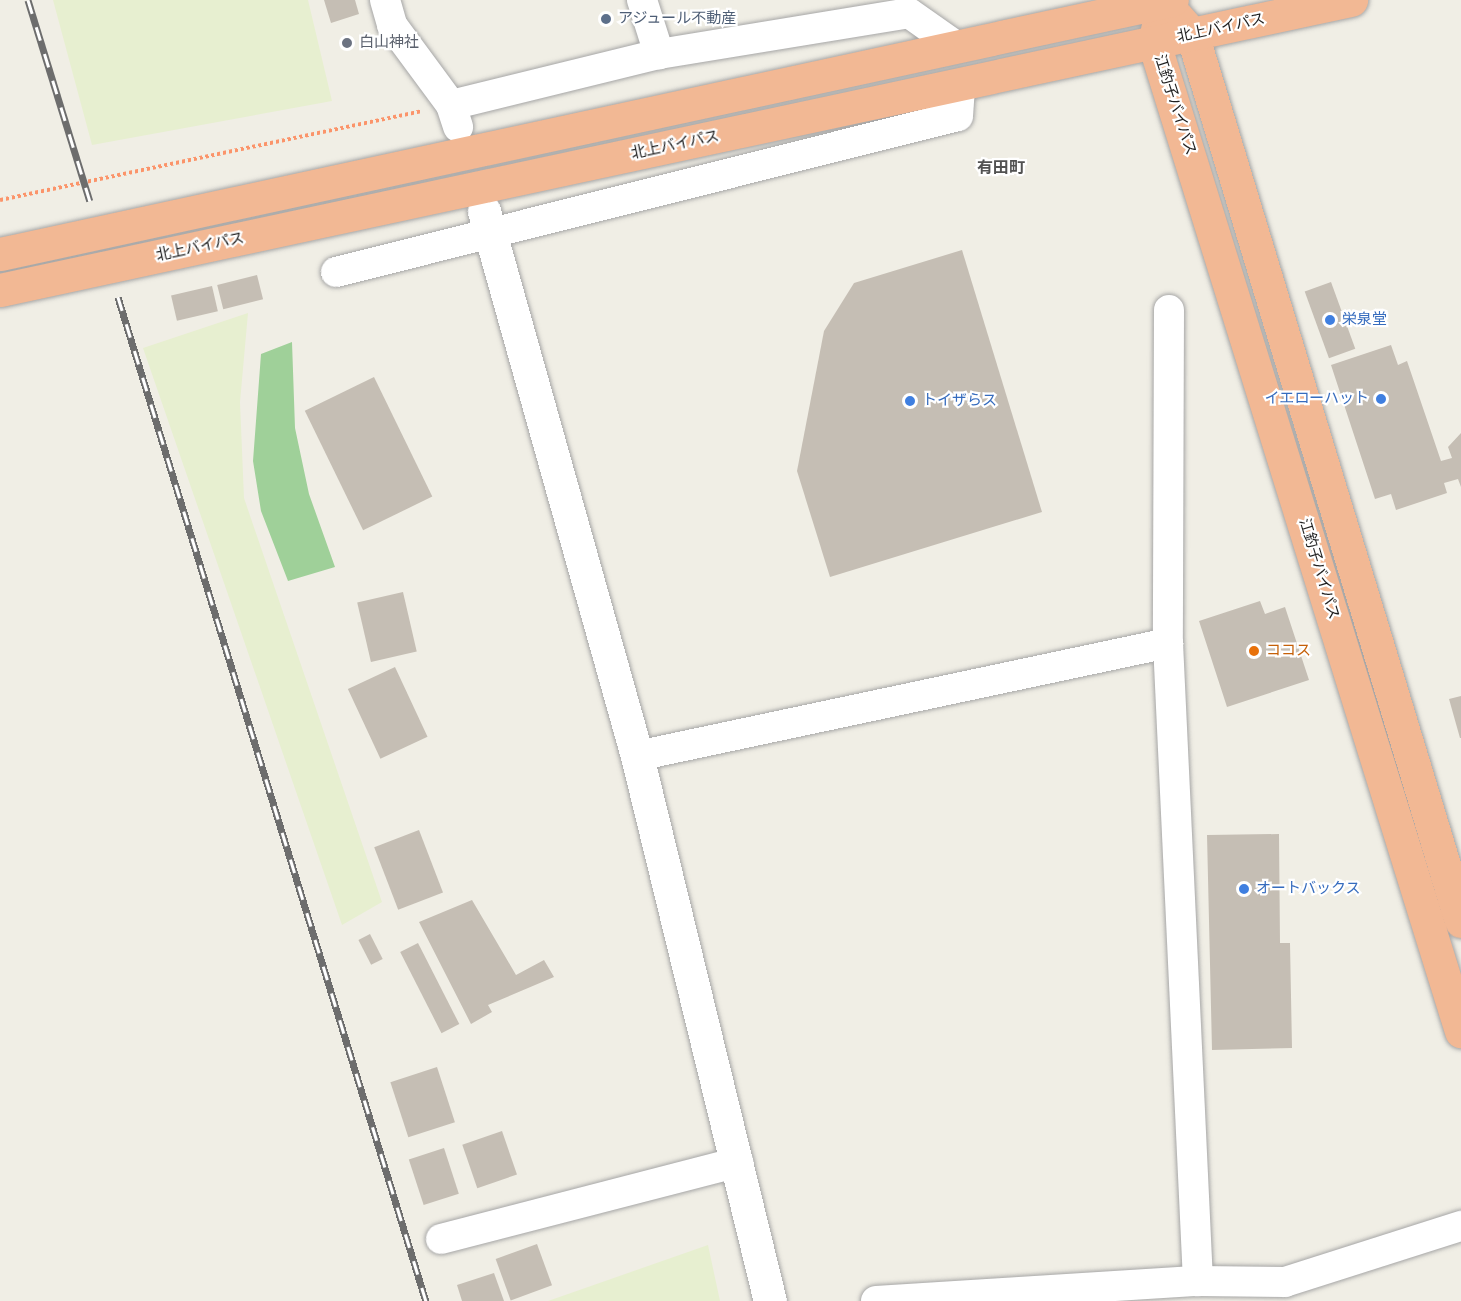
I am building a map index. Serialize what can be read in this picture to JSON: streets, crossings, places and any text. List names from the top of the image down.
{
  "streets": {
    "highway": ["北上バイパス", "江釣子バイパス"]
  },
  "crossings": [
    ["北上バイパス", "江釣子バイパス"]
  ],
  "districts": ["有田町"],
  "places": [
    "アジュール不動産",
    "白山神社",
    "栄泉堂",
    "イエローハット",
    "トイザらス",
    "ココス",
    "オートバックス"
  ]
}
